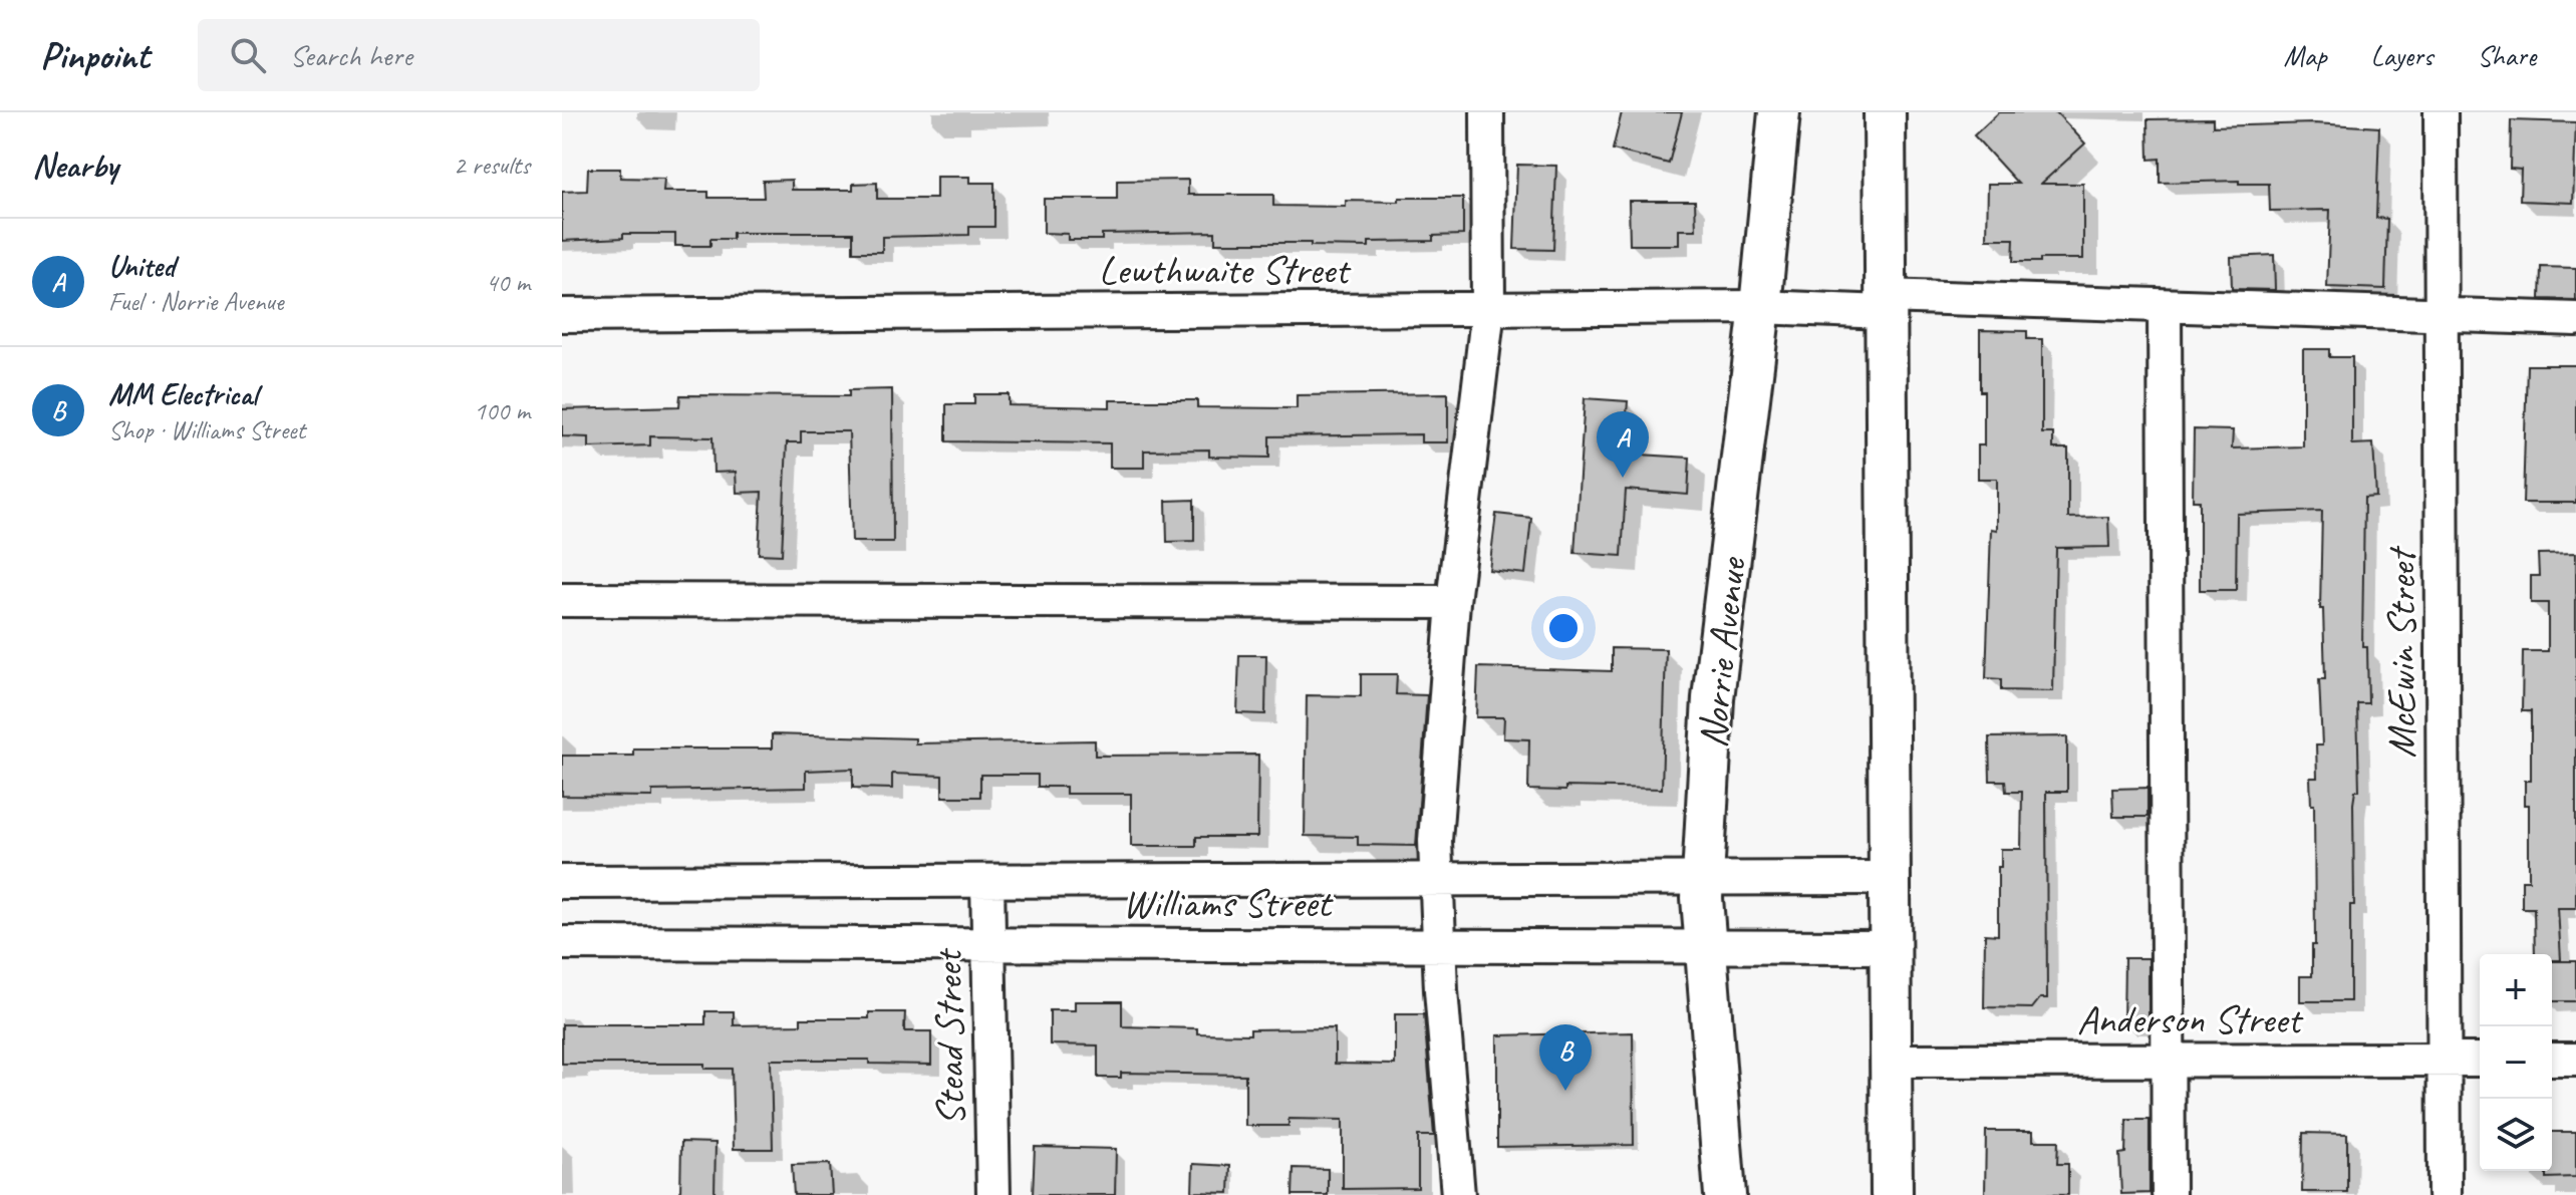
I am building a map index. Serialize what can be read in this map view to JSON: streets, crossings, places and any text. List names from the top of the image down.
{
  "streets": {
    "main road": ["Norrie Avenue"],
    "street": [
      "Lewthwaite Street",
      "McEwin Street",
      "Williams Street",
      "Anderson Street",
      "Stead Street"
    ]
  },
  "crossings": [
    ["Lewthwaite Street", "Norrie Avenue"],
    ["Lewthwaite Street", "McEwin Street"],
    ["Norrie Avenue", "Williams Street"],
    ["McEwin Street", "Anderson Street"],
    ["Williams Street", "Stead Street"]
  ],
  "page": {
    "header": "Pinpoint",
    "search": "Search here",
    "nav": ["Map", "Layers", "Share"],
    "heading": ["Nearby", "2 results"],
    "list": [
      {
        "mark": "A",
        "name": "United",
        "note": "Fuel · Norrie Avenue",
        "value": "40 m"
      },
      {
        "mark": "B",
        "name": "MM Electrical",
        "note": "Shop · Williams Street",
        "value": "100 m"
      }
    ],
    "pins": ["A", "B"],
    "map_buttons": ["+", "−"]
  }
}
